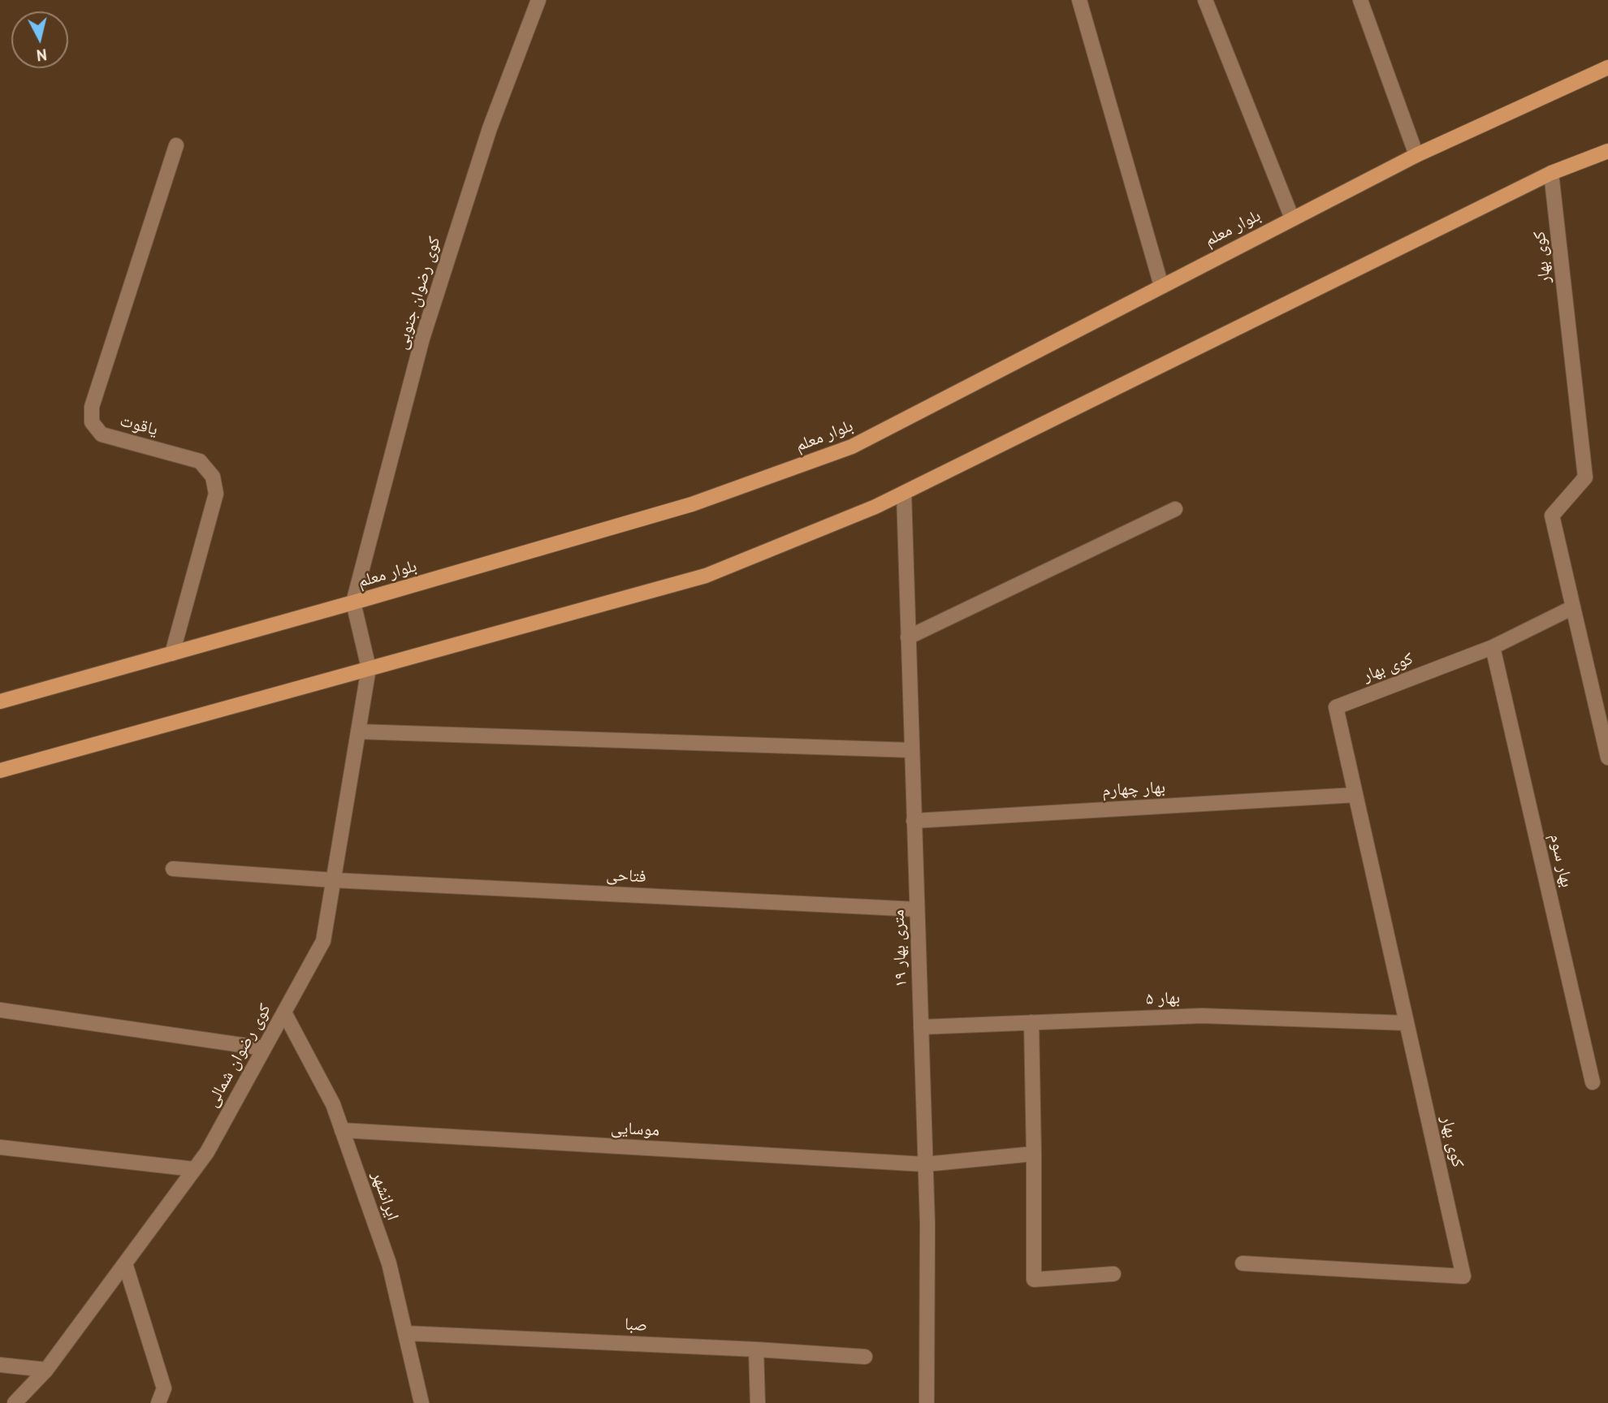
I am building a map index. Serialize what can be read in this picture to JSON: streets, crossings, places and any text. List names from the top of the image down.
{
  "streets": {
    "main road": ["بلوار معلم"],
    "street": [
      "کوی بهار",
      "کوی رضوان جنوبی",
      "یاقوت",
      "بهار چهارم",
      "بهار سوم",
      "فتاحی",
      "۱۹ متری بهار",
      "بهار ۵",
      "کوی رضوان شمالی",
      "موسایی",
      "ایرانشهر",
      "صبا"
    ]
  },
  "crossings": [
    ["بلوار معلم", "کوی رضوان جنوبی"],
    ["بلوار معلم", "یاقوت"],
    ["کوی بهار", "بهار چهارم"],
    ["کوی بهار", "بهار سوم"],
    ["کوی بهار", "بهار ۵"],
    ["بهار چهارم", "۱۹ متری بهار"],
    ["فتاحی", "۱۹ متری بهار"],
    ["فتاحی", "کوی رضوان شمالی"],
    ["۱۹ متری بهار", "بهار ۵"],
    ["۱۹ متری بهار", "موسایی"],
    ["کوی رضوان شمالی", "ایرانشهر"],
    ["موسایی", "ایرانشهر"],
    ["ایرانشهر", "صبا"]
  ],
  "north": "bottom"
}
